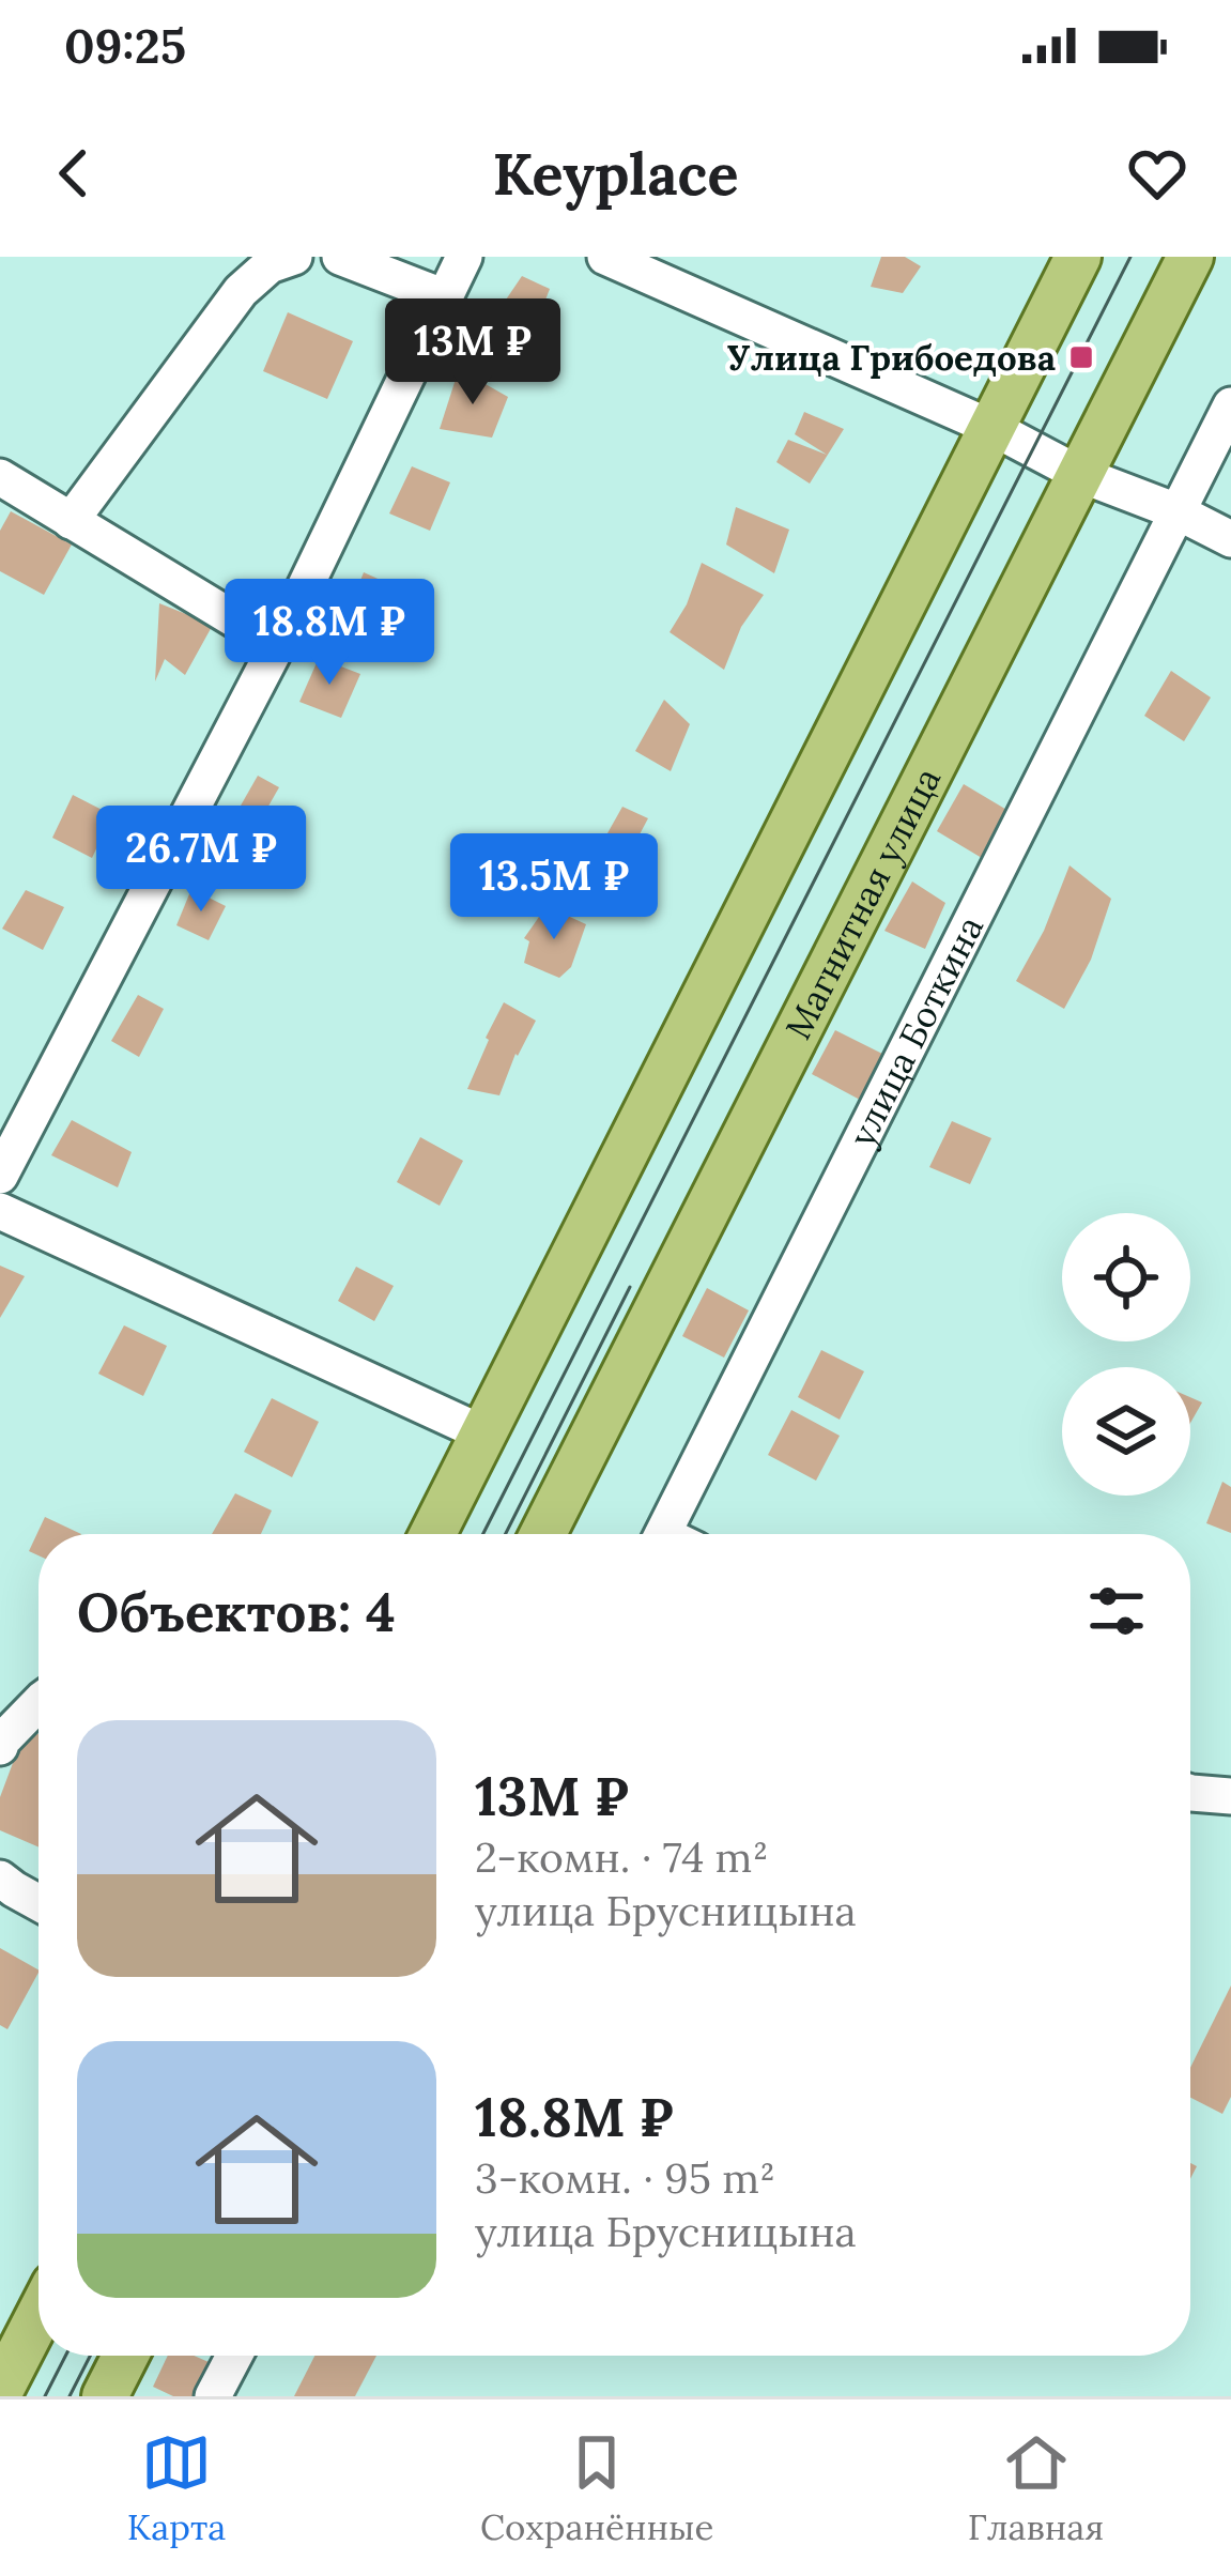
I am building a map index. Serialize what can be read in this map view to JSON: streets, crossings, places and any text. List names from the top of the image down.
{
  "streets": {
    "main road": ["Магнитная улица"],
    "street": ["улица Боткина"]
  },
  "places": {
    "transit": ["Улица Грибоедова"]
  },
  "page": {
    "status": "09:25",
    "header": "Keyplace",
    "price": [
      "13M ₽",
      "18.8M ₽",
      "26.7M ₽",
      "13.5M ₽"
    ],
    "heading": "Объектов: 4",
    "list": [
      {
        "name": "13M ₽",
        "note": "2-комн. · 74 m² · улица Брусницына"
      },
      {
        "name": "18.8M ₽",
        "note": "3-комн. · 95 m² · улица Брусницына"
      }
    ],
    "tabs": ["Карта", "Сохранённые", "Главная"]
  }
}
